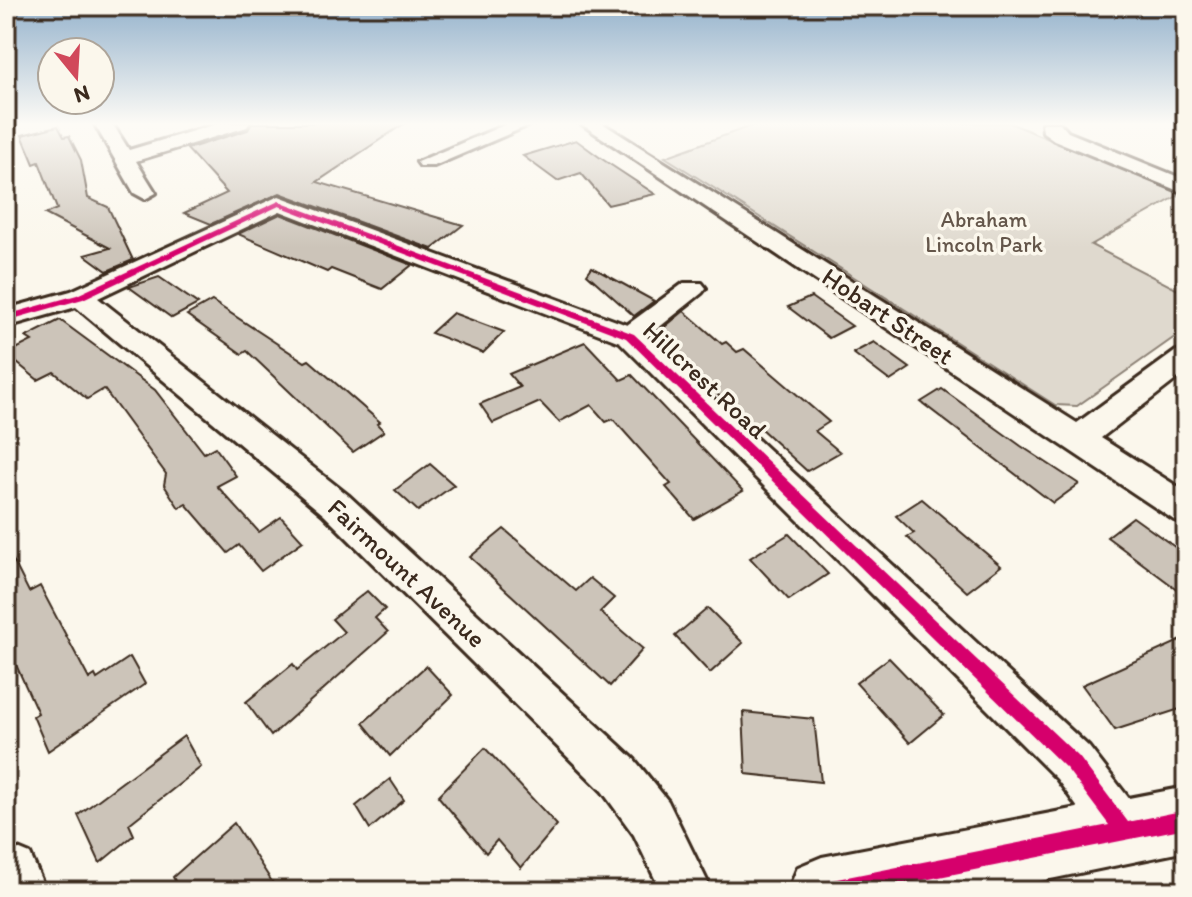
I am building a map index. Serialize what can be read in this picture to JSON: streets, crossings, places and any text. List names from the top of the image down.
{
  "streets": {
    "street": ["Hobart Street", "Hillcrest Road", "Fairmount Avenue"]
  },
  "crossings": [
    ["Hillcrest Road", "Fairmount Avenue"]
  ],
  "parks": ["Abraham Lincoln Park"],
  "north": "bottom"
}
